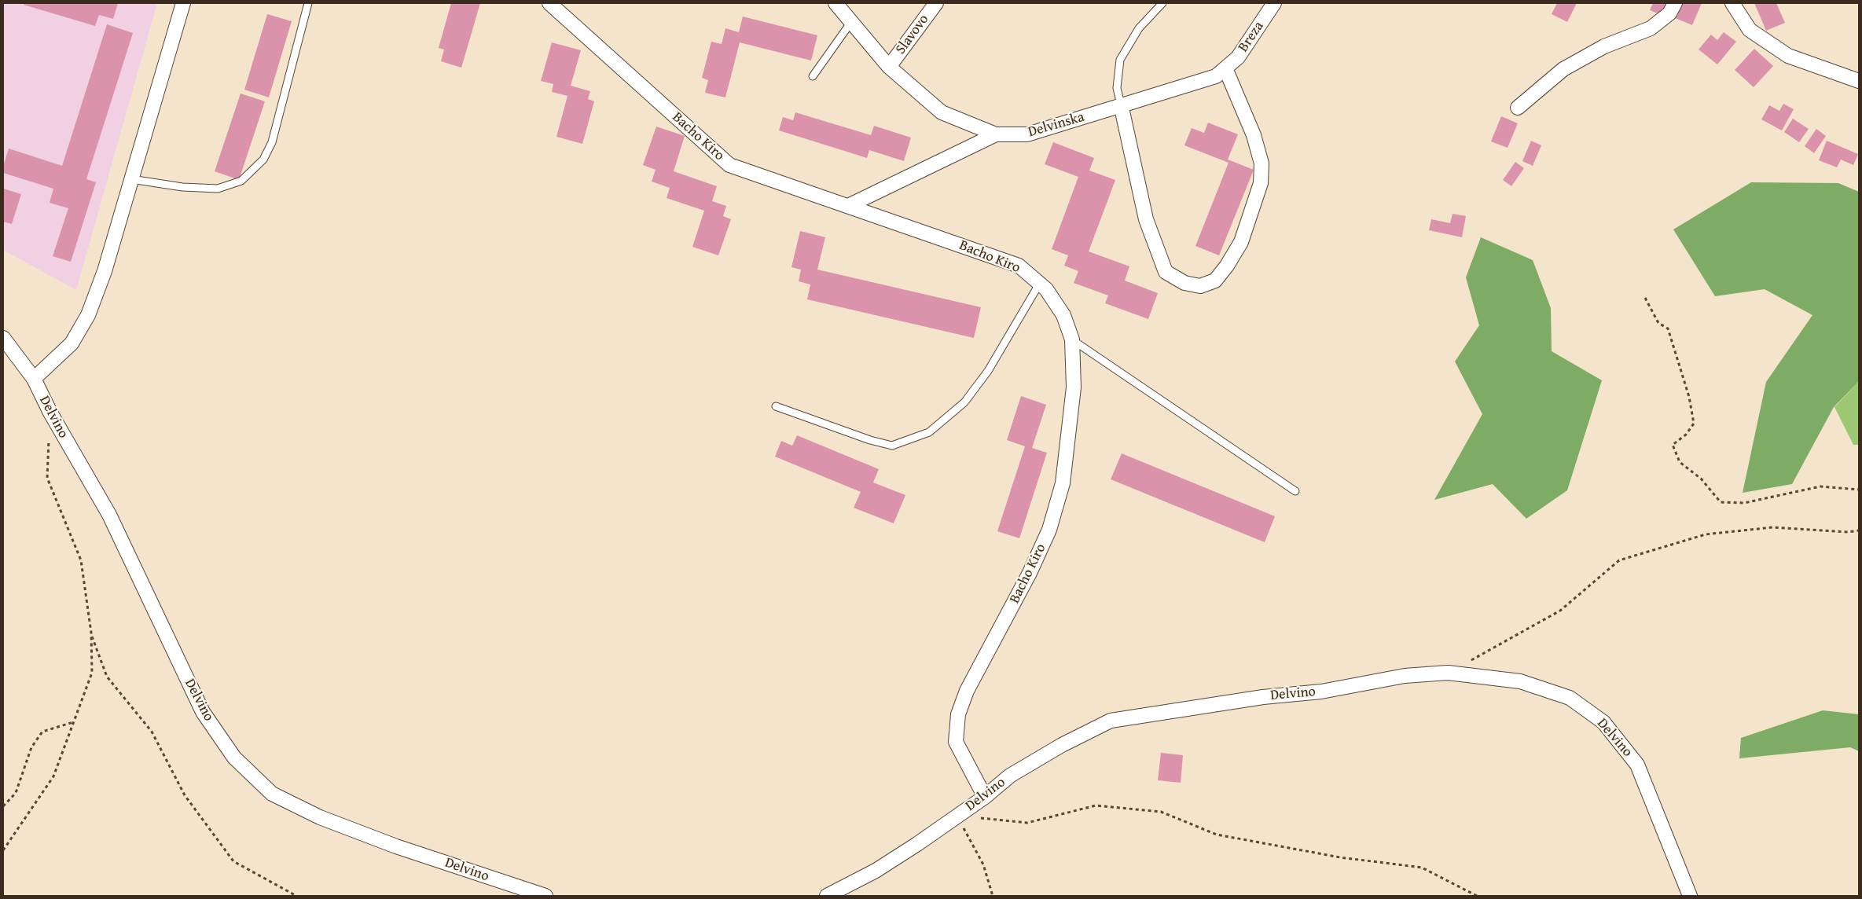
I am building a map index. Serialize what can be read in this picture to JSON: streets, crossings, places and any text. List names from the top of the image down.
{
  "streets": {
    "street": [
      "Slavovo",
      "Breza",
      "Delvinska",
      "Bacho Kiro",
      "Delvino"
    ]
  },
  "crossings": [
    ["Slavovo", "Delvinska"],
    ["Breza", "Delvinska"],
    ["Bacho Kiro", "Delvino"]
  ]
}
